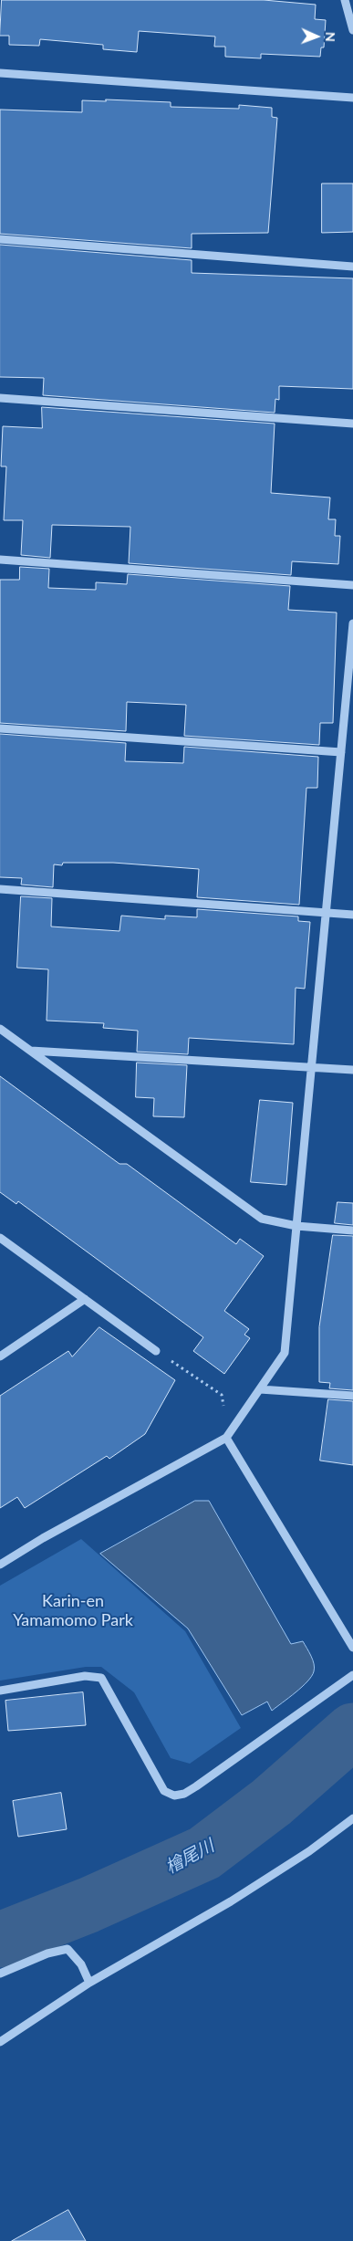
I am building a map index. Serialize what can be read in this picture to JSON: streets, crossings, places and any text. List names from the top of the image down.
{
  "water": ["檜尾川"],
  "parks": ["Karin-en Yamamomo Park"],
  "north": "right"
}
